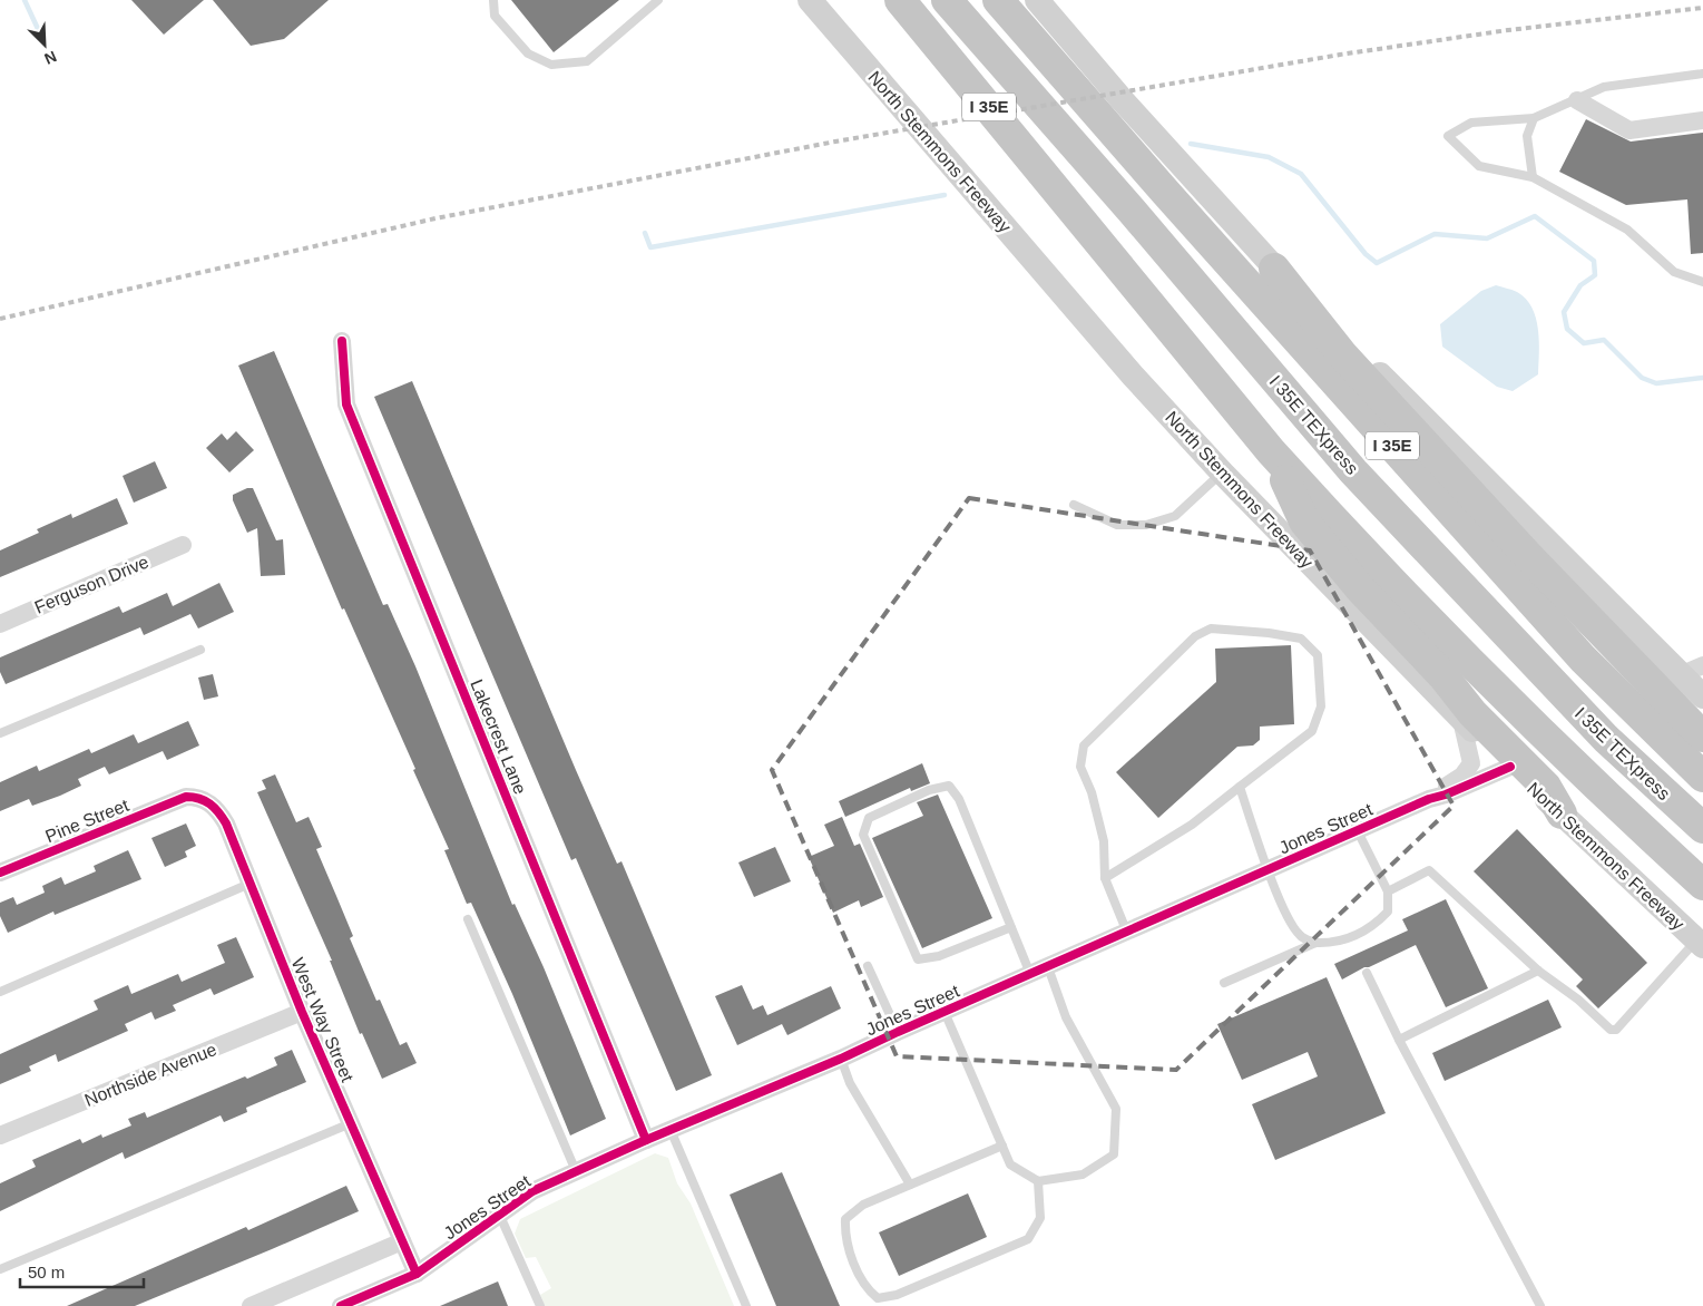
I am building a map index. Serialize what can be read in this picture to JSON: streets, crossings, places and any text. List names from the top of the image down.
{
  "streets": {
    "highway": ["I 35E", "I 35E TEXpress"],
    "main road": ["North Stemmons Freeway"],
    "street": [
      "Ferguson Drive",
      "Lakecrest Lane",
      "Pine Street",
      "Jones Street",
      "West Way Street",
      "Northside Avenue"
    ]
  },
  "crossings": [
    ["North Stemmons Freeway", "Jones Street"],
    ["Lakecrest Lane", "Jones Street"],
    ["Pine Street", "West Way Street"],
    ["Jones Street", "West Way Street"],
    ["West Way Street", "Northside Avenue"]
  ],
  "scale_bar": "50 m",
  "north": "bottom right"
}
